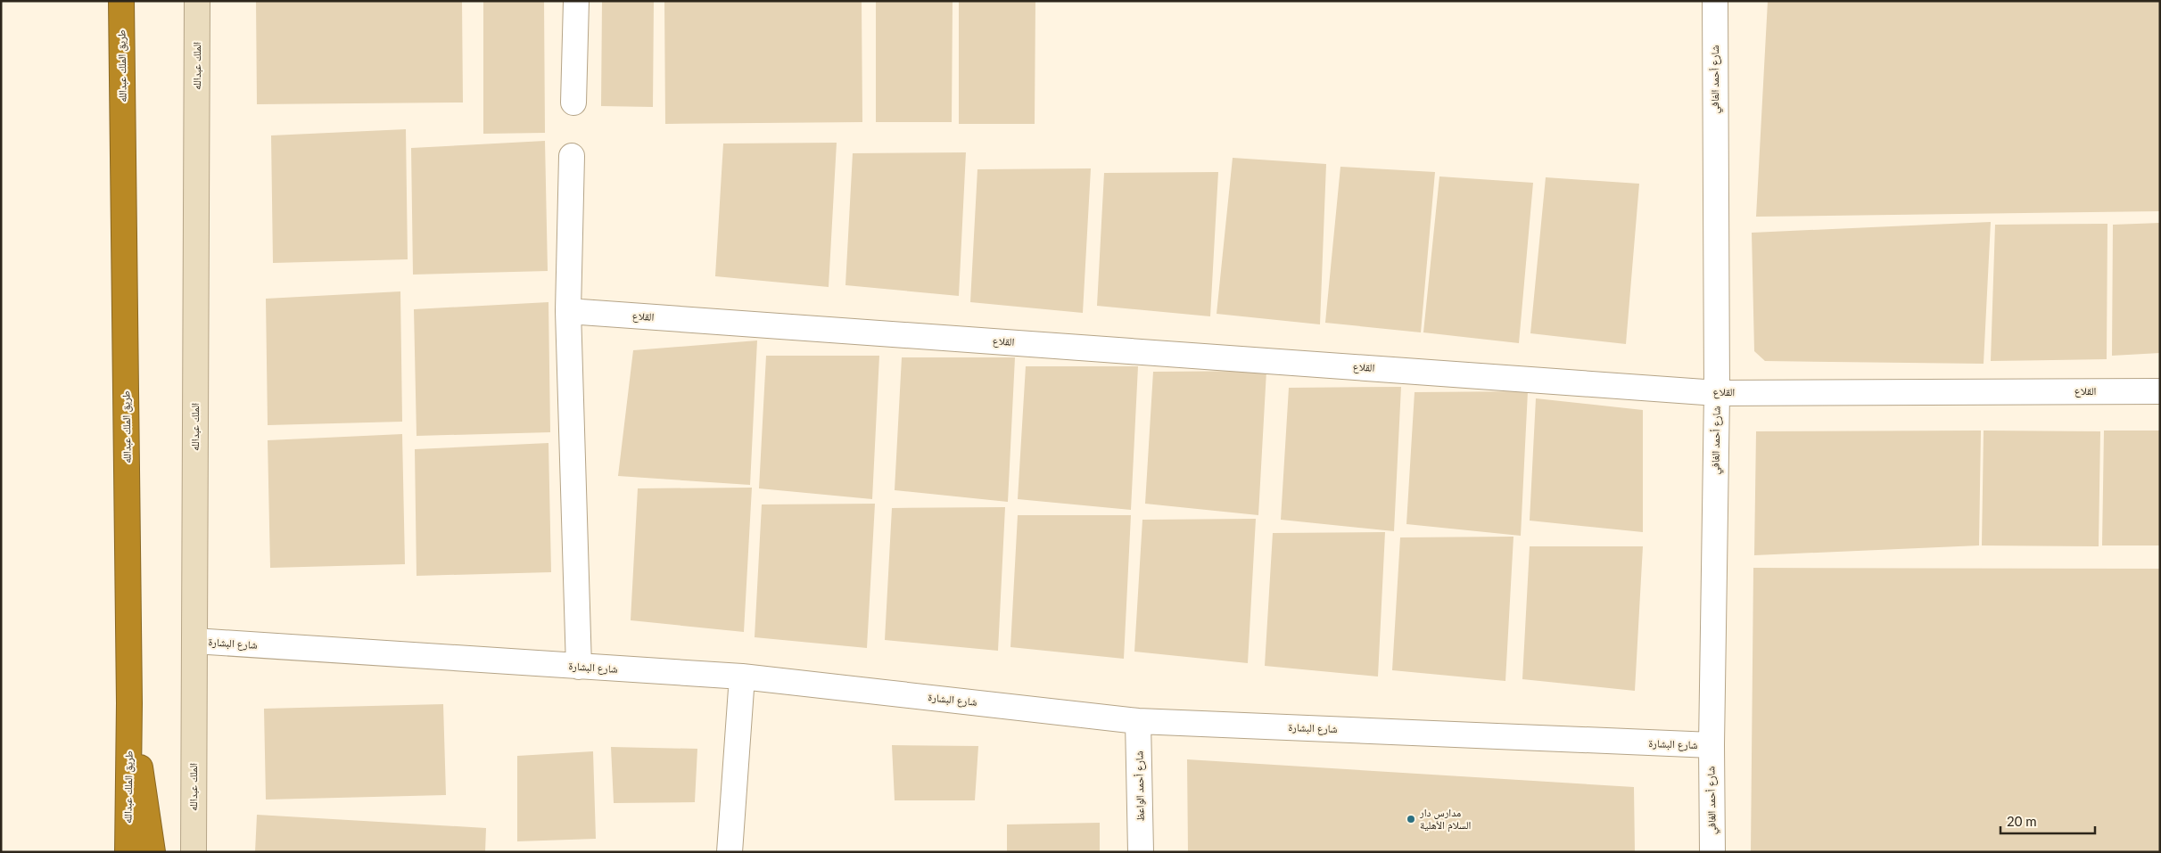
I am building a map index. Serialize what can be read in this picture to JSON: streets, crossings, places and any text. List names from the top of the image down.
{
  "streets": {
    "highway": ["طريق الملك عبدالله"],
    "main road": ["الملك عبدالله"],
    "street": [
      "شارع أحمد الغافي",
      "القلاع",
      "شارع البشارة",
      "شارع أحمد الواعظ"
    ]
  },
  "crossings": [
    ["الملك عبدالله", "شارع البشارة"],
    ["شارع أحمد الغافي", "القلاع"],
    ["شارع أحمد الغافي", "شارع البشارة"],
    ["شارع البشارة", "شارع أحمد الواعظ"]
  ],
  "places": ["مدارس دار السلام الأهلية"],
  "scale_bar": "20 m"
}
